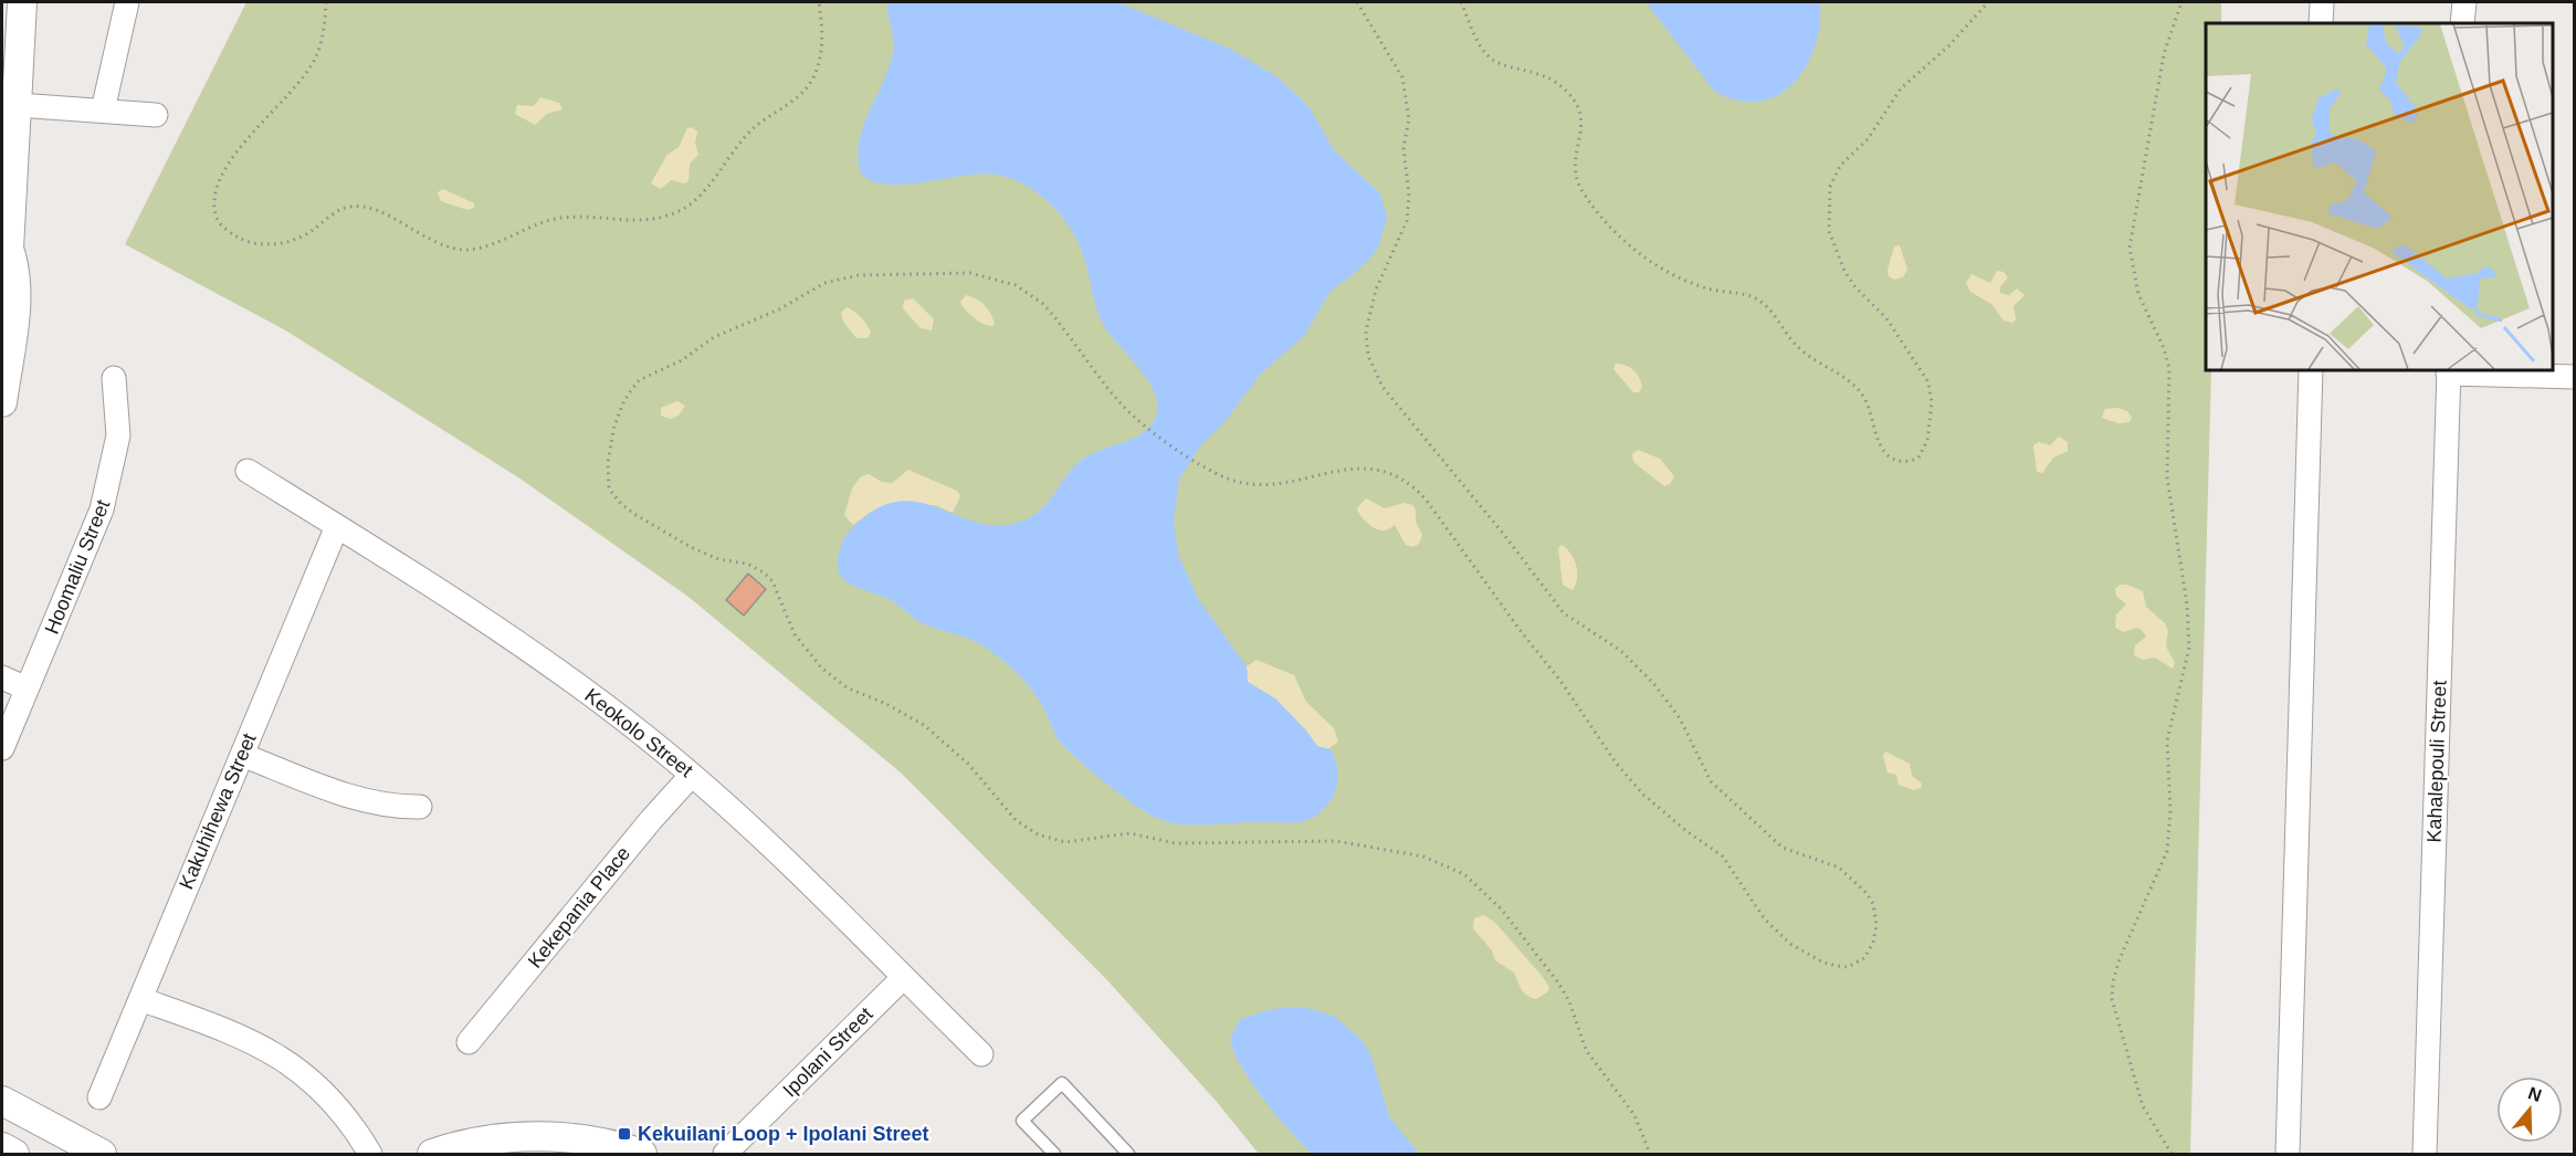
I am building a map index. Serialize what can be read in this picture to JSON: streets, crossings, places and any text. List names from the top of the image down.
{
  "streets": {
    "street": [
      "Hoomaliu Street",
      "Keokolo Street",
      "Kahalepouli Street",
      "Kakuhihewa Street",
      "Kekepania Place",
      "Ipolani Street"
    ]
  },
  "crossings": [
    ["Keokolo Street", "Kakuhihewa Street"],
    ["Keokolo Street", "Kekepania Place"],
    ["Keokolo Street", "Ipolani Street"]
  ],
  "places": {
    "transit": ["Kekuilani Loop + Ipolani Street"]
  },
  "north": "top"
}
